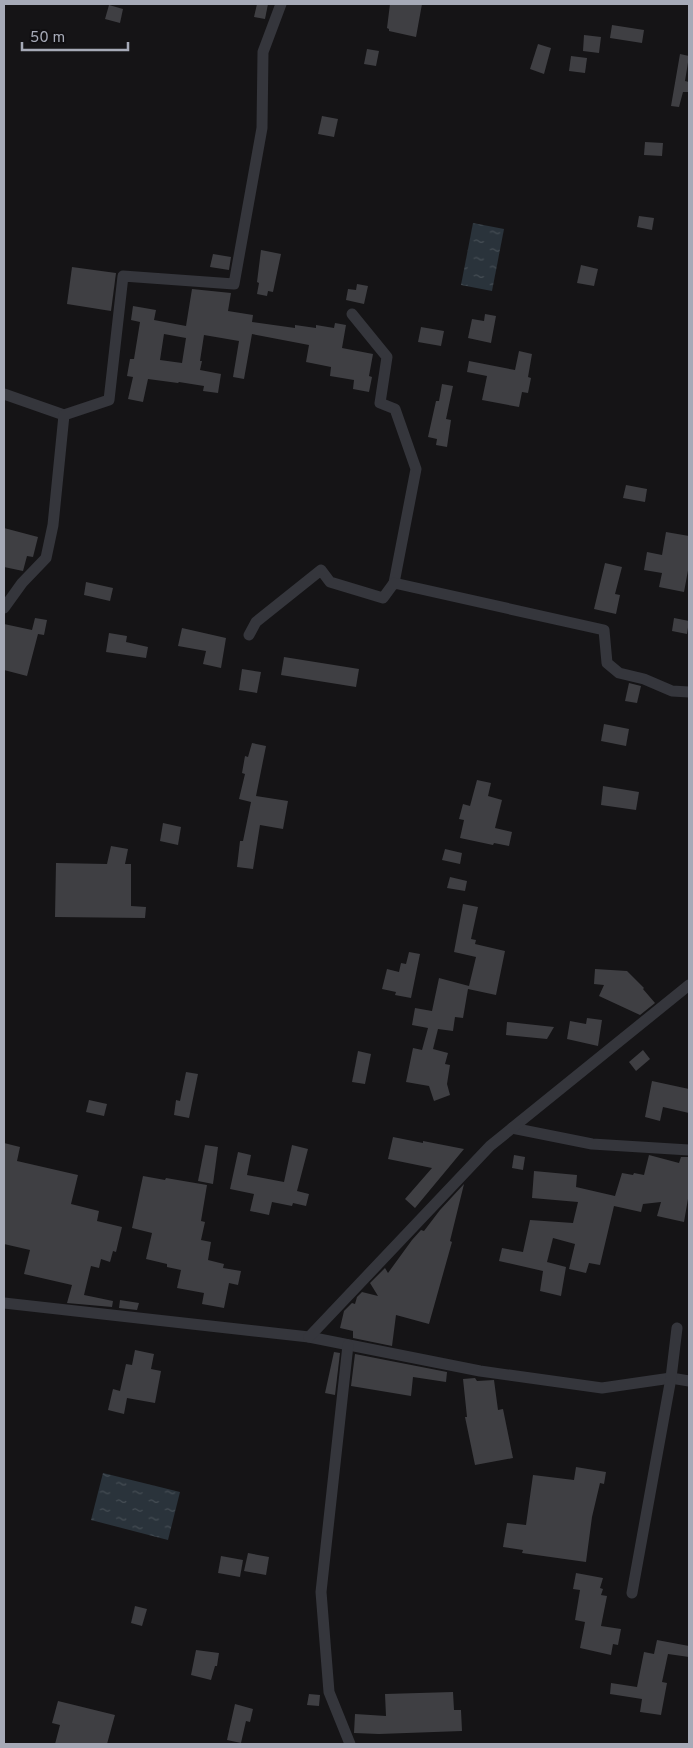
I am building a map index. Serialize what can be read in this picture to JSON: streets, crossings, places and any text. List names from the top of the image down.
{
  "scale_bar": "50 m"
}
